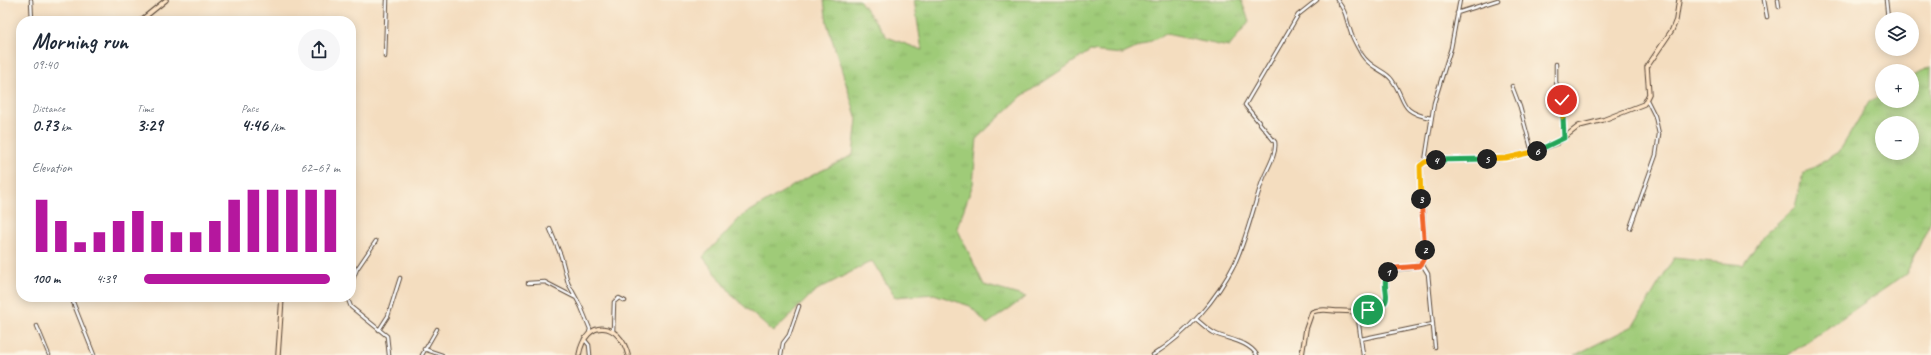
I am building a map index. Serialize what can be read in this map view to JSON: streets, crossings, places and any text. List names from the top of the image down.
{
  "page": {
    "map_buttons": ["+", "−"],
    "heading": ["Morning run", "09:40"],
    "stats": [
      ["Distance", "0.73 km"],
      ["Time", "3:29"],
      ["Pace", "4:46 /km"]
    ],
    "pins": [
      "6",
      "5",
      "4",
      "3",
      "2",
      "1"
    ],
    "chart": ["Elevation", "62–67 m"],
    "list": [
      {
        "name": "100 m",
        "note": "4:39"
      }
    ]
  }
}
